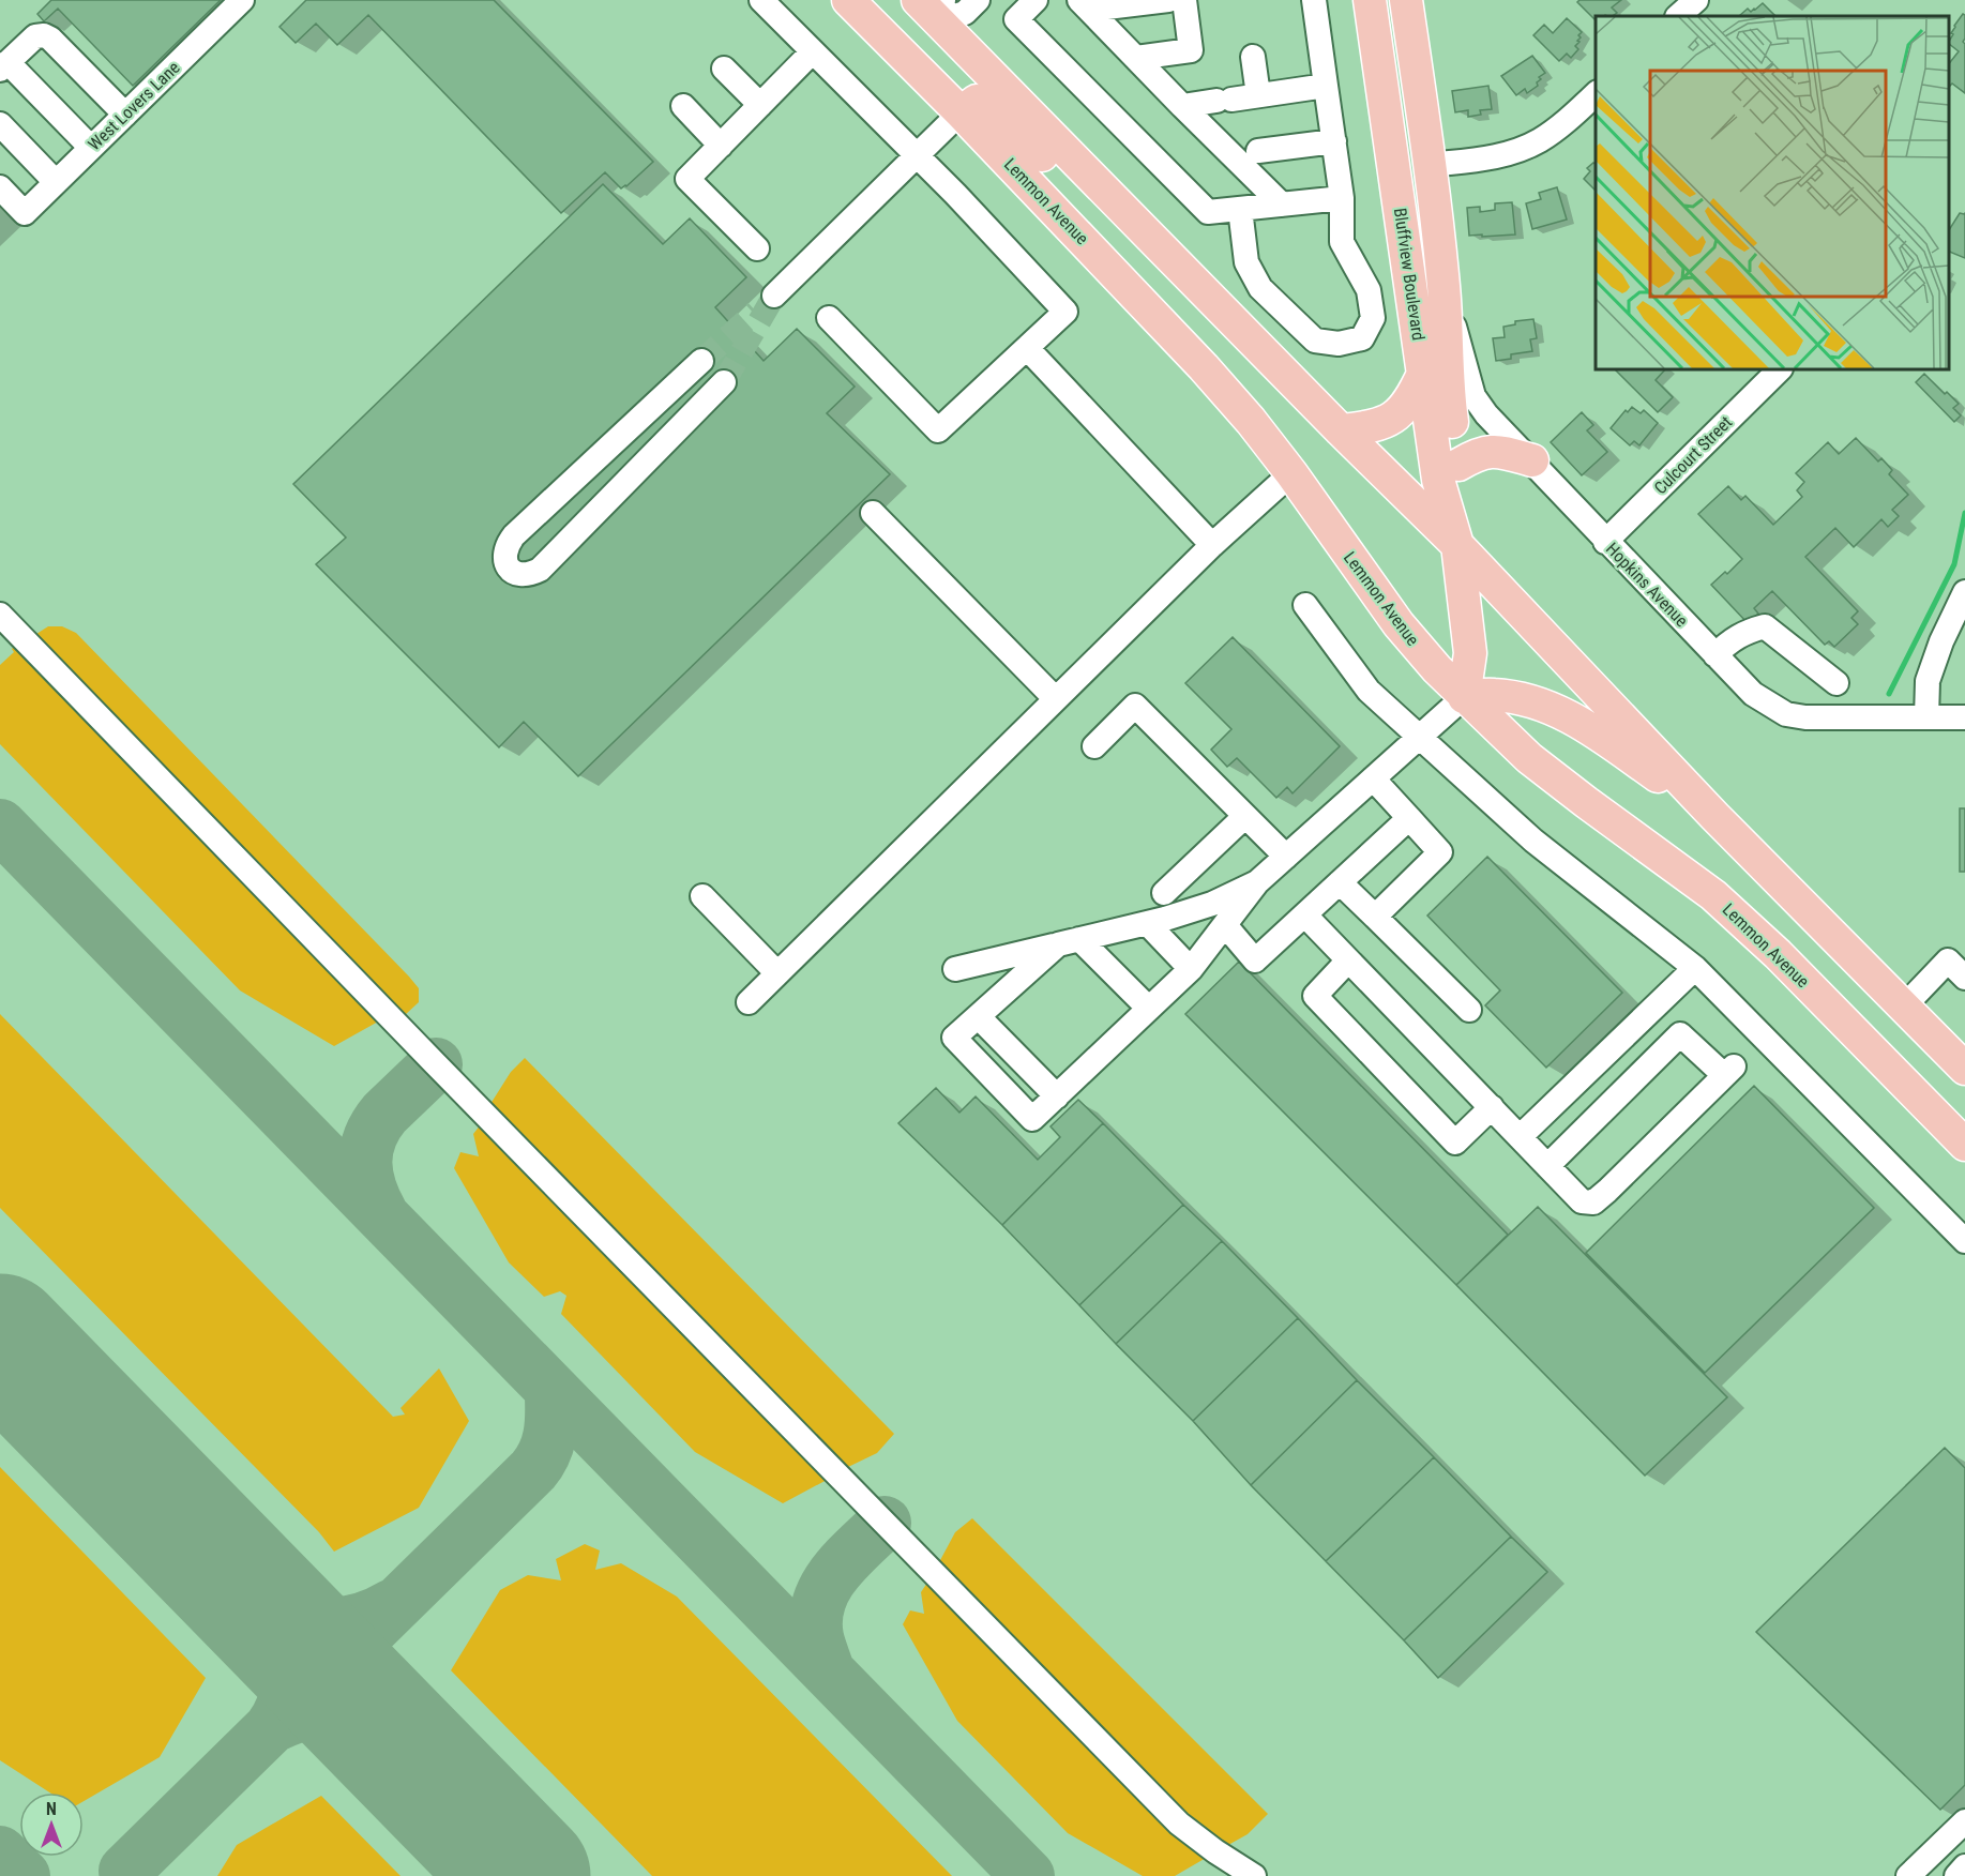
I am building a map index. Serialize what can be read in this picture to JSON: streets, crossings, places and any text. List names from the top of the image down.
{
  "streets": {
    "main road": ["Lemmon Avenue", "Bluffview Boulevard"],
    "street": ["West Lovers Lane", "Culcourt Street", "Hopkins Avenue"]
  },
  "crossings": [
    ["Lemmon Avenue", "Bluffview Boulevard"],
    ["Bluffview Boulevard", "Hopkins Avenue"],
    ["Culcourt Street", "Hopkins Avenue"]
  ],
  "north": "top"
}
